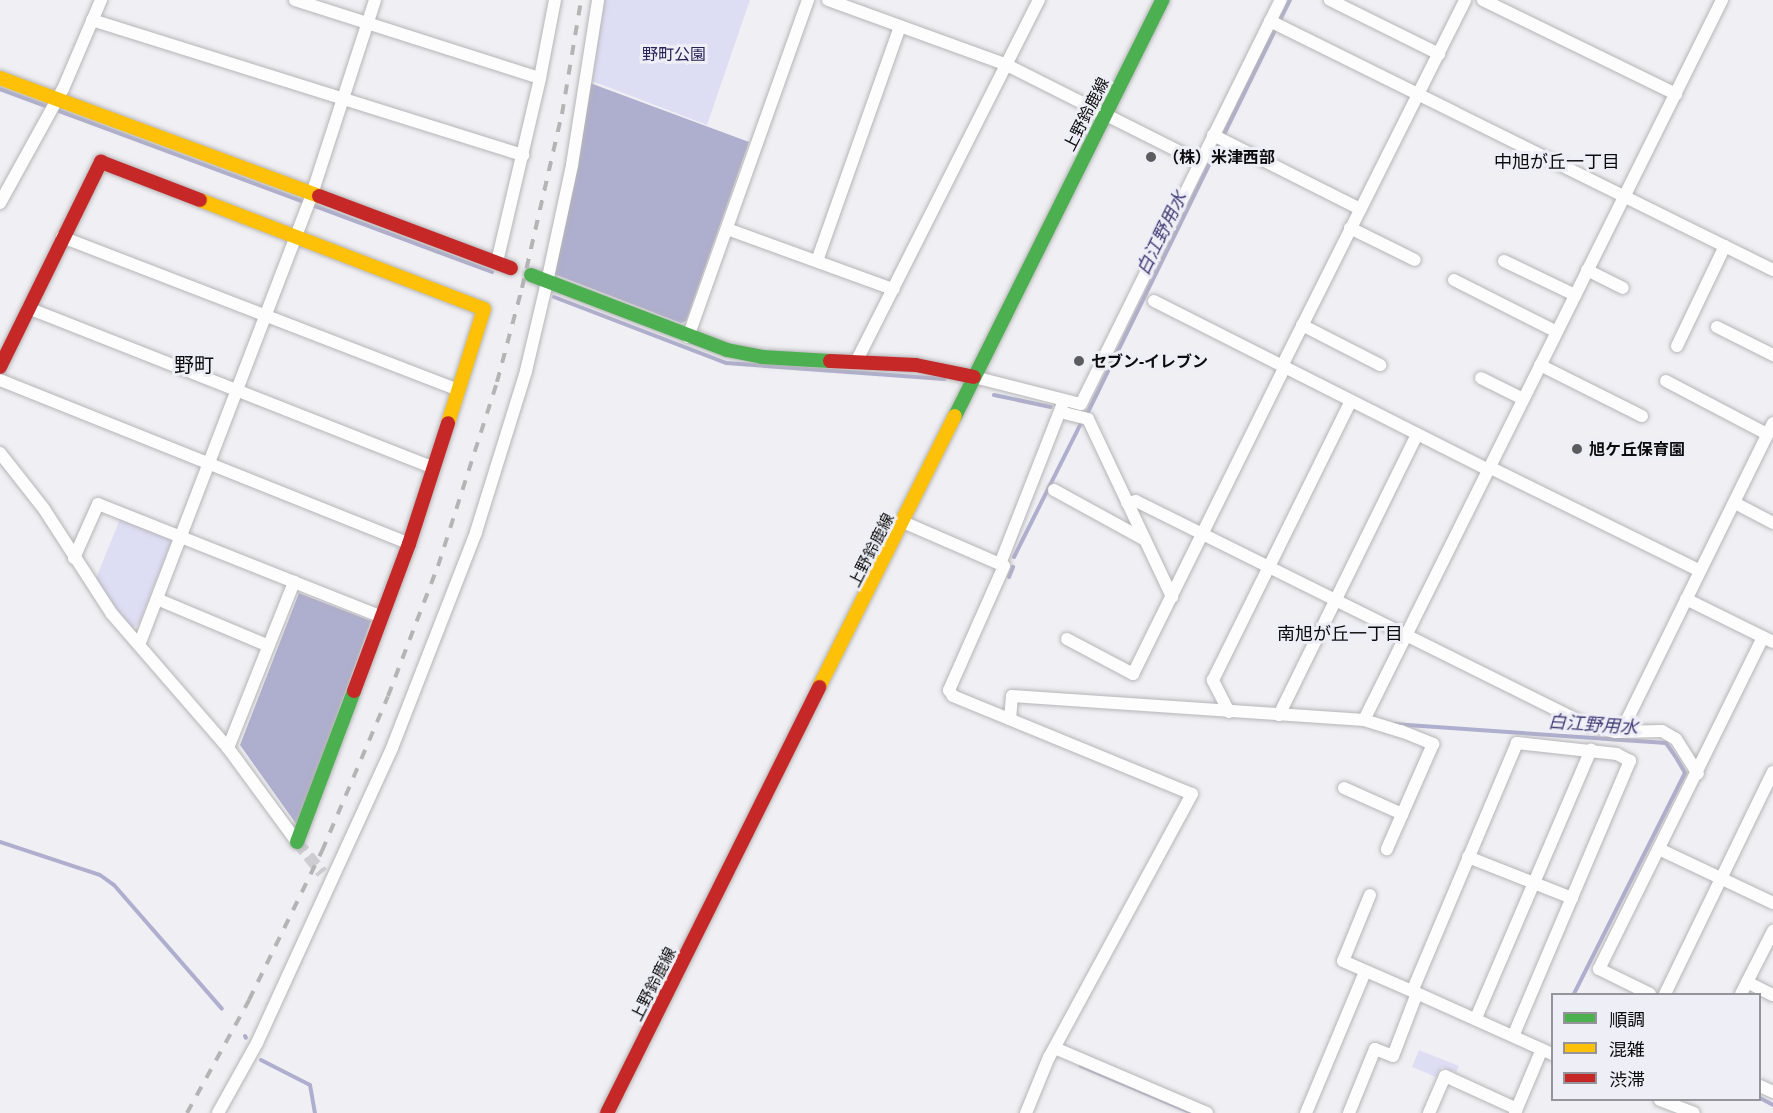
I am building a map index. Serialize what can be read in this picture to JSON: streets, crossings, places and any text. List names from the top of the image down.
{
  "streets": {
    "street": ["上野鈴鹿線"]
  },
  "districts": ["中旭が丘一丁目", "野町", "南旭が丘一丁目"],
  "water": ["白江野用水"],
  "parks": ["野町公園"],
  "places": ["（株）米津西部", "セブン-イレブン", "旭ケ丘保育園"],
  "legend": ["順調", "混雑", "渋滞"]
}
